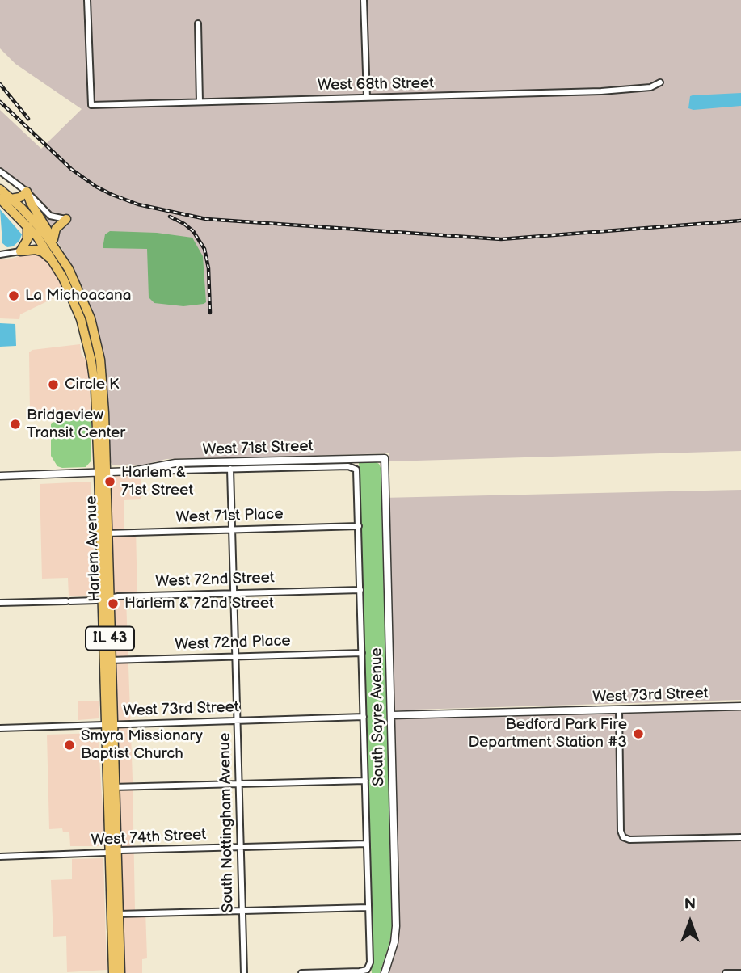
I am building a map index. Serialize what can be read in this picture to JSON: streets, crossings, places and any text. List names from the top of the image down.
{
  "streets": {
    "main road": ["Harlem Avenue", "IL 43"],
    "street": [
      "West 68th Street",
      "West 71st Street",
      "West 71st Place",
      "West 72nd Street",
      "West 72nd Place",
      "West 73rd Street",
      "South Sayre Avenue",
      "South Nottingham Avenue",
      "West 74th Street"
    ]
  },
  "crossings": [
    ["West 71st Street", "Harlem Avenue"],
    ["West 71st Street", "South Sayre Avenue"],
    ["West 71st Street", "South Nottingham Avenue"],
    ["West 71st Place", "Harlem Avenue"],
    ["West 71st Place", "South Sayre Avenue"],
    ["West 71st Place", "South Nottingham Avenue"],
    ["Harlem Avenue", "West 72nd Street"],
    ["Harlem Avenue", "West 72nd Place"],
    ["Harlem Avenue", "West 73rd Street"],
    ["Harlem Avenue", "West 74th Street"],
    ["West 72nd Street", "South Sayre Avenue"],
    ["West 72nd Street", "South Nottingham Avenue"],
    ["West 72nd Place", "South Sayre Avenue"],
    ["West 72nd Place", "South Nottingham Avenue"],
    ["West 73rd Street", "South Sayre Avenue"],
    ["West 73rd Street", "South Nottingham Avenue"],
    ["South Sayre Avenue", "West 74th Street"],
    ["South Nottingham Avenue", "West 74th Street"]
  ],
  "places": [
    "La Michoacana",
    "Circle K",
    "Bridgeview Transit Center",
    "Harlem & 71st Street",
    "Harlem & 72nd Street",
    "Bedford Park Fire Department Station #3",
    "Smyra Missionary Baptist Church"
  ],
  "north": "top"
}
